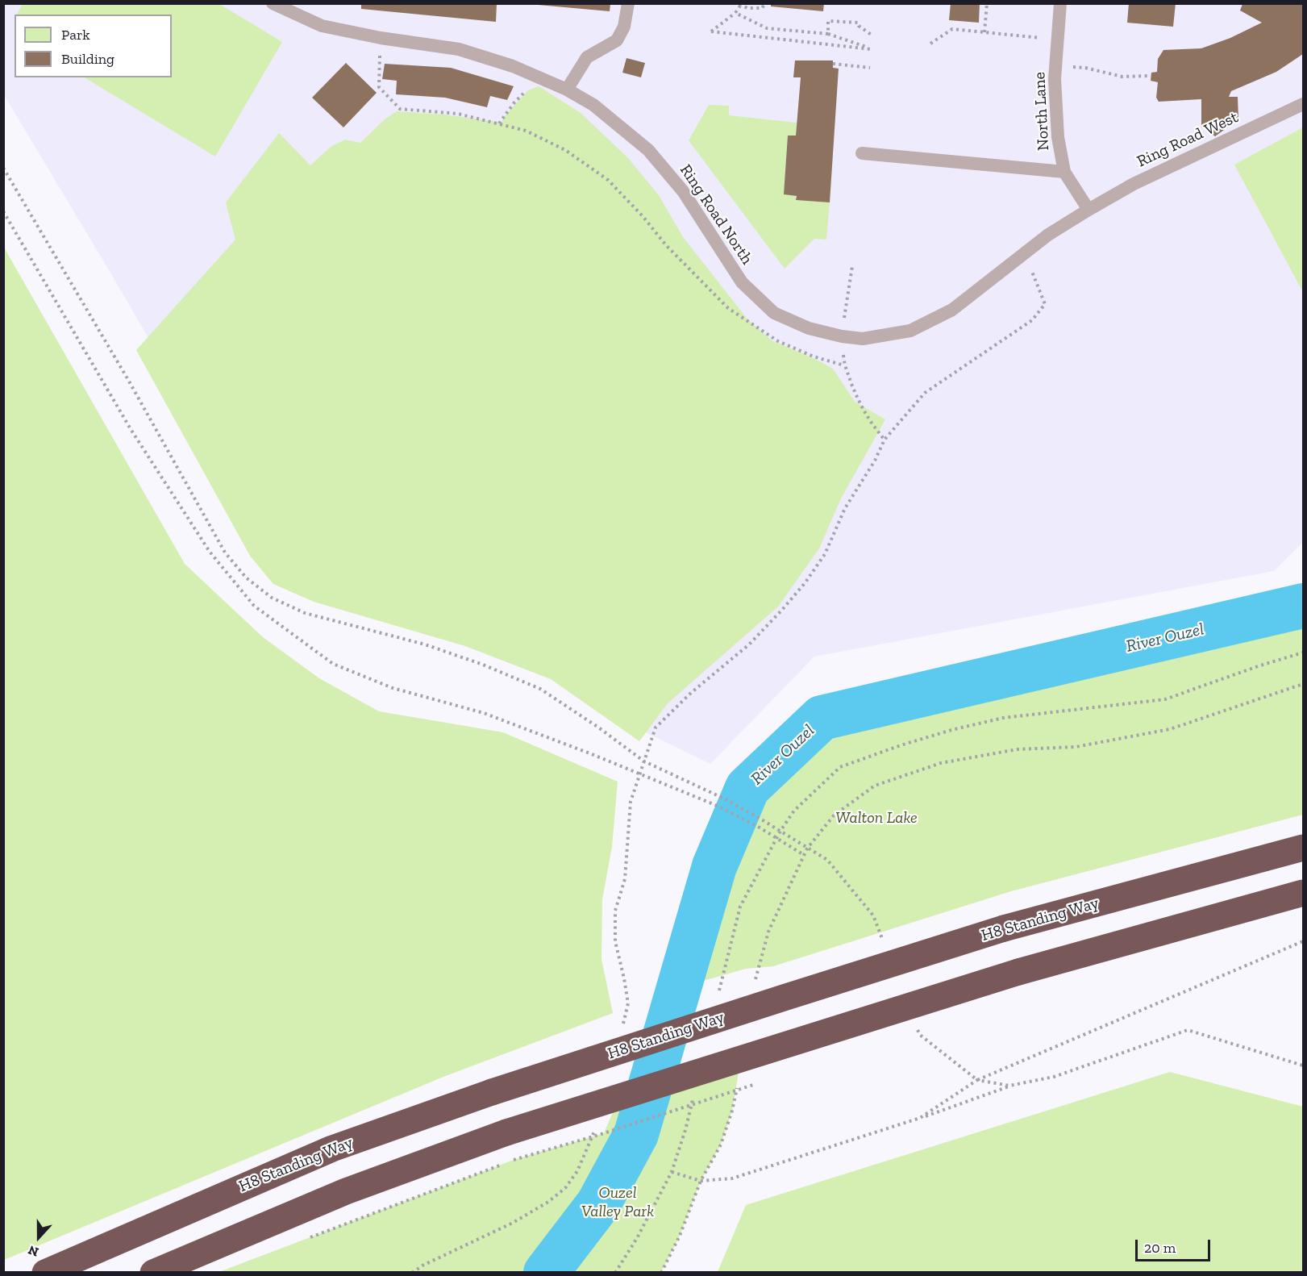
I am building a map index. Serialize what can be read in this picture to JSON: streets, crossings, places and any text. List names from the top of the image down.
{
  "streets": {
    "highway": ["H8 Standing Way"],
    "lane": ["North Lane", "Ring Road West", "Ring Road North"]
  },
  "crossings": [
    ["North Lane", "Ring Road West"],
    ["North Lane", "Ring Road North"],
    ["Ring Road West", "Ring Road North"]
  ],
  "water": ["River Ouzel"],
  "parks": ["Walton Lake", "Ouzel Valley Park"],
  "legend": ["Park", "Building"],
  "scale_bar": "20 m",
  "north": "bottom"
}
